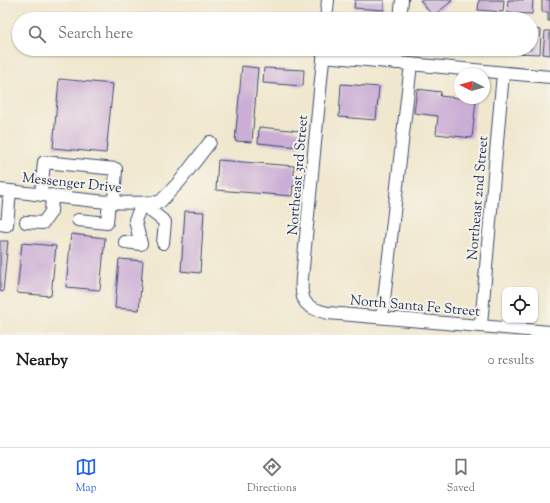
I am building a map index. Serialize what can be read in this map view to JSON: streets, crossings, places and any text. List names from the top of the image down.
{
  "streets": {
    "street": [
      "Northeast 3rd Street",
      "Messenger Drive",
      "Northeast 2nd Street",
      "North Santa Fe Street"
    ]
  },
  "crossings": [
    ["Northeast 3rd Street", "North Santa Fe Street"],
    ["Northeast 2nd Street", "North Santa Fe Street"]
  ],
  "north": "left",
  "page": {
    "search": "Search here",
    "heading": ["Nearby", "0 results"],
    "nav": ["Map", "Directions", "Saved"]
  }
}
